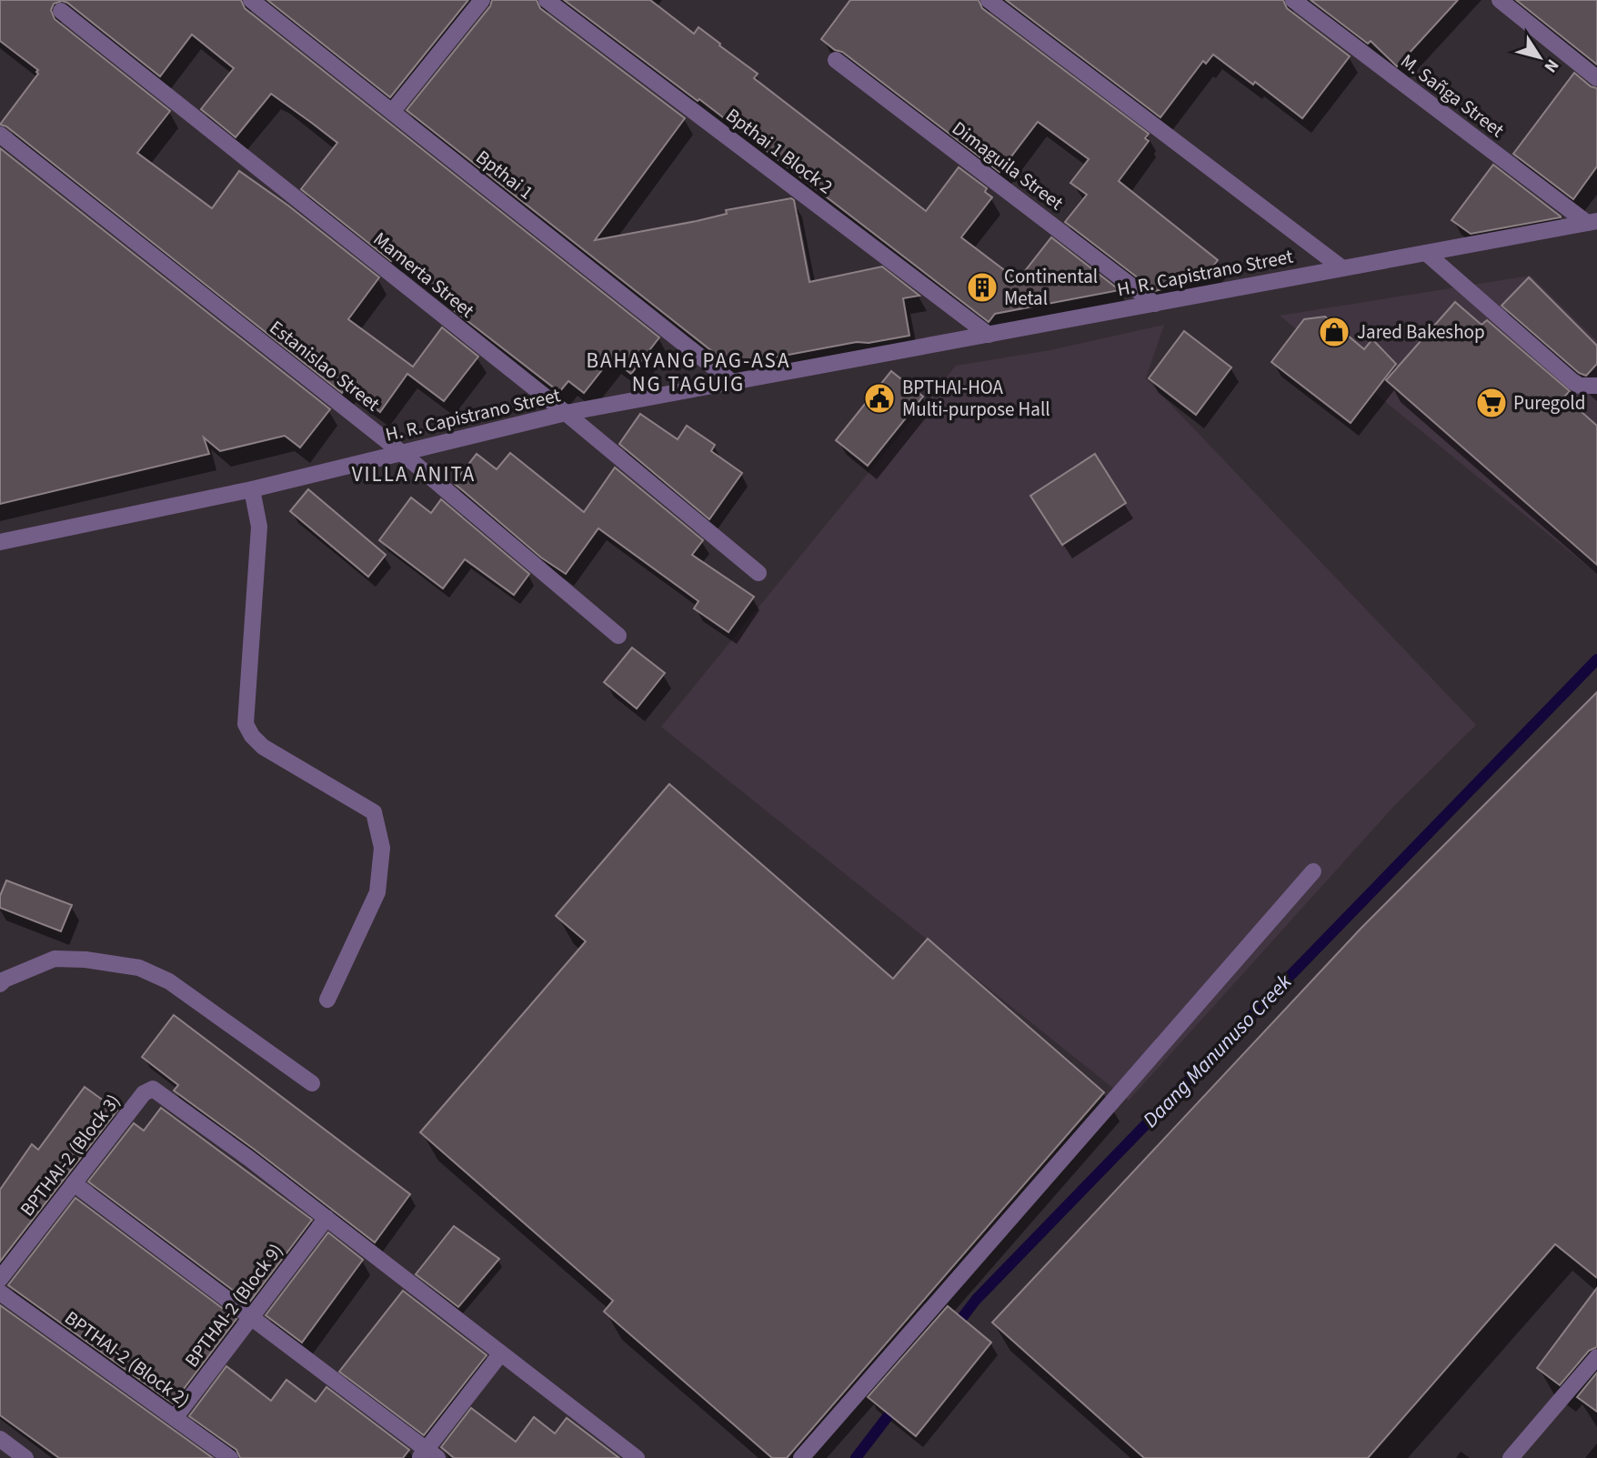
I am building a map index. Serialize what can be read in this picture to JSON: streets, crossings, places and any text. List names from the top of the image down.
{
  "streets": {
    "street": [
      "M. Sañga Street",
      "Bpthai 1 Block 2",
      "Dimaguila Street",
      "Bpthai 1",
      "H. R. Capistrano Street",
      "Mamerta Street",
      "Estanislao Street",
      "BPTHAI-2 (Block 3)",
      "BPTHAI-2 (Block 9)",
      "BPTHAI-2 (Block 2)"
    ]
  },
  "crossings": [
    ["M. Sañga Street", "H. R. Capistrano Street"],
    ["Bpthai 1 Block 2", "H. R. Capistrano Street"],
    ["Dimaguila Street", "H. R. Capistrano Street"],
    ["Bpthai 1", "H. R. Capistrano Street"],
    ["H. R. Capistrano Street", "Mamerta Street"],
    ["H. R. Capistrano Street", "Estanislao Street"],
    ["BPTHAI-2 (Block 3)", "BPTHAI-2 (Block 9)"],
    ["BPTHAI-2 (Block 9)", "BPTHAI-2 (Block 2)"]
  ],
  "districts": ["BAHAYANG PAG-ASA NG TAGUIG", "VILLA ANITA"],
  "water": ["Daang Manunuso Creek"],
  "places": {
    "building": ["Continental Metal"],
    "shop": ["Jared Bakeshop"],
    "public building": ["BPTHAI-HOA Multi-purpose Hall"],
    "supermarket": ["Puregold"]
  },
  "north": "bottom right"
}
